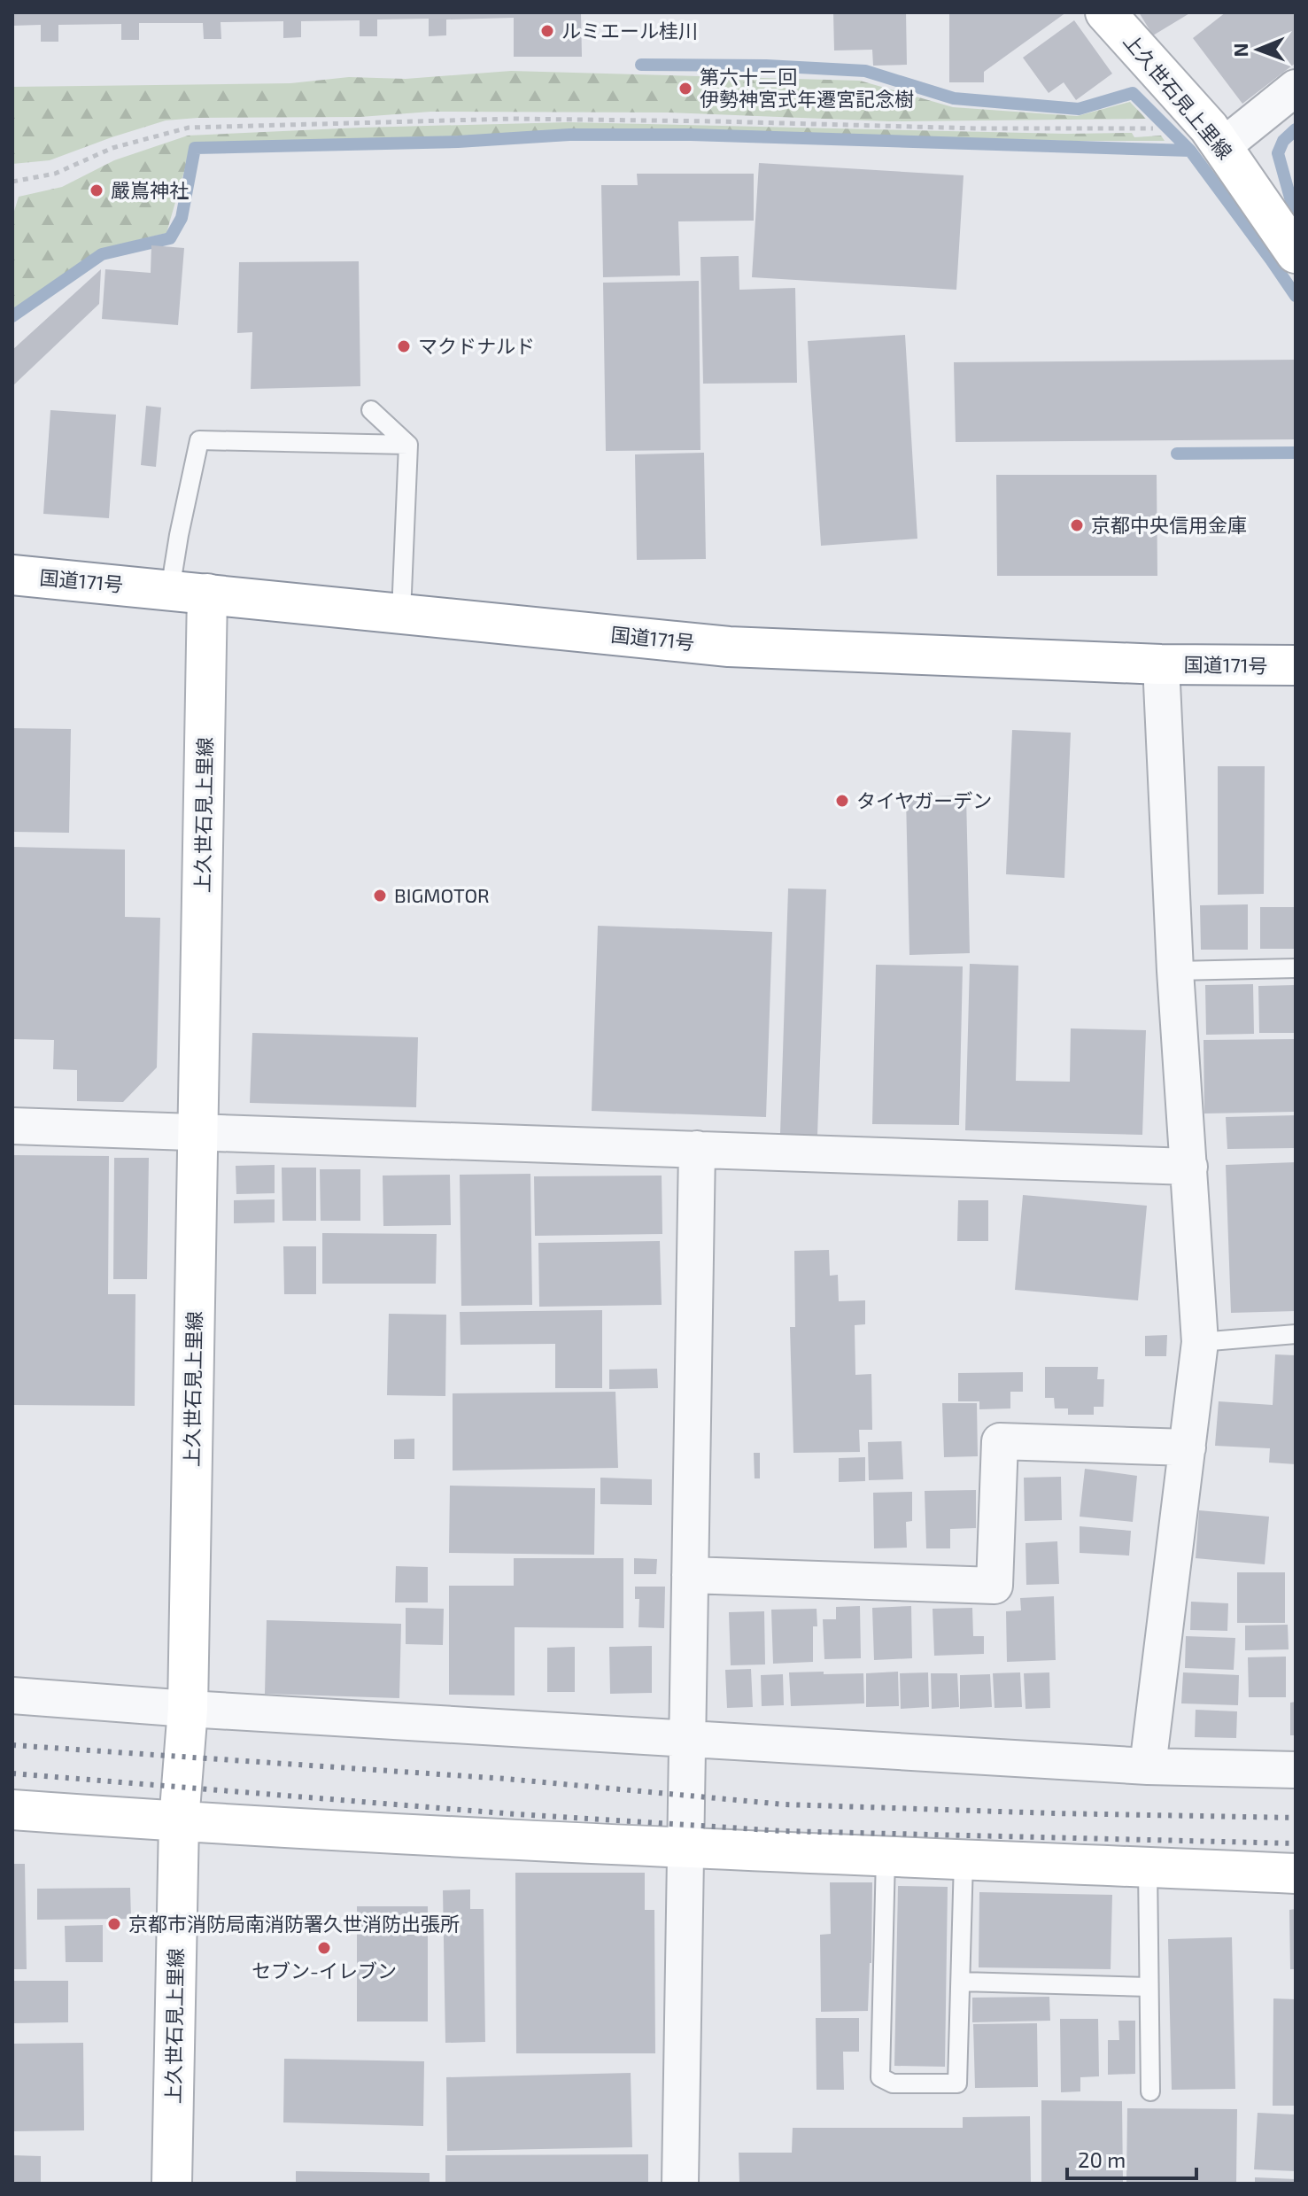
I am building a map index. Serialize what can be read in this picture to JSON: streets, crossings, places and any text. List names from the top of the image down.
{
  "streets": {
    "main road": ["上久世石見上里線", "国道171号"]
  },
  "crossings": [
    ["上久世石見上里線", "国道171号"]
  ],
  "places": [
    "ルミエール桂川",
    "第六十二回 伊勢神宮式年遷宮記念樹",
    "嚴嶌神社",
    "マクドナルド",
    "京都中央信用金庫",
    "タイヤガーデン",
    "BIGMOTOR",
    "京都市消防局南消防署久世消防出張所",
    "セブン-イレブン"
  ],
  "scale_bar": "20 m",
  "north": "left"
}
